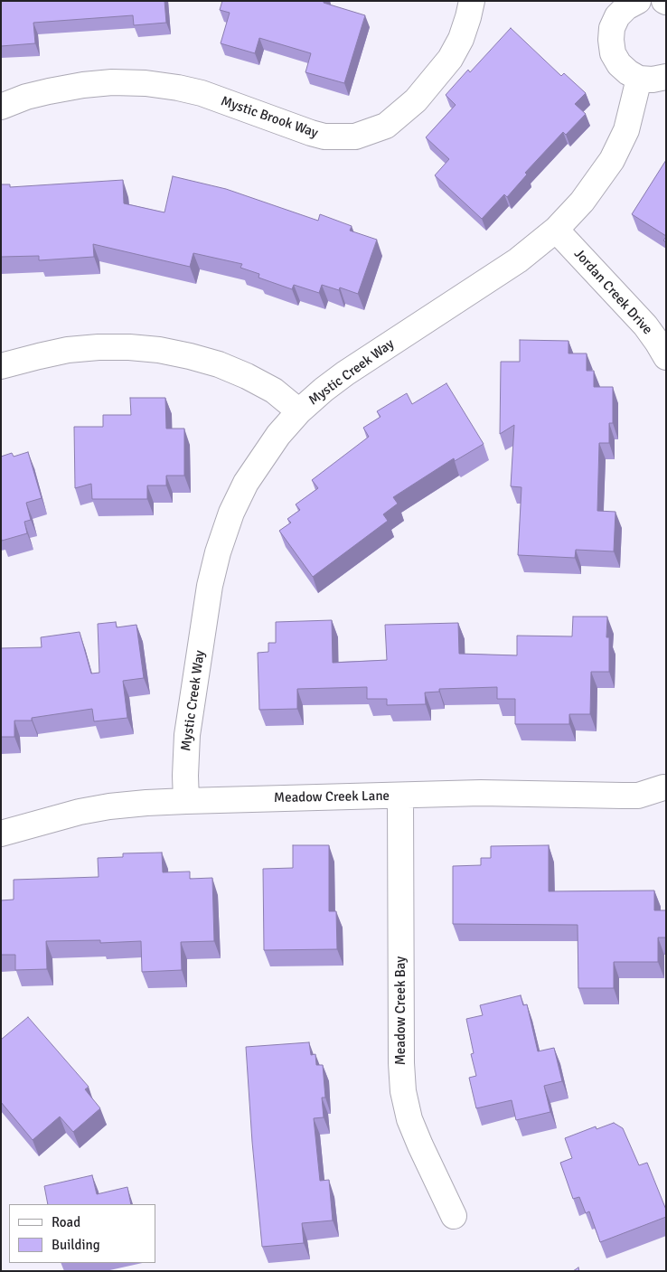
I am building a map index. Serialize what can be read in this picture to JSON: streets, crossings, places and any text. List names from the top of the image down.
{
  "streets": {
    "street": [
      "Mystic Brook Way",
      "Jordan Creek Drive",
      "Mystic Creek Way",
      "Meadow Creek Lane",
      "Meadow Creek Bay"
    ]
  },
  "crossings": [
    ["Jordan Creek Drive", "Mystic Creek Way"],
    ["Mystic Creek Way", "Meadow Creek Lane"],
    ["Meadow Creek Lane", "Meadow Creek Bay"]
  ],
  "legend": ["Road", "Building"]
}
